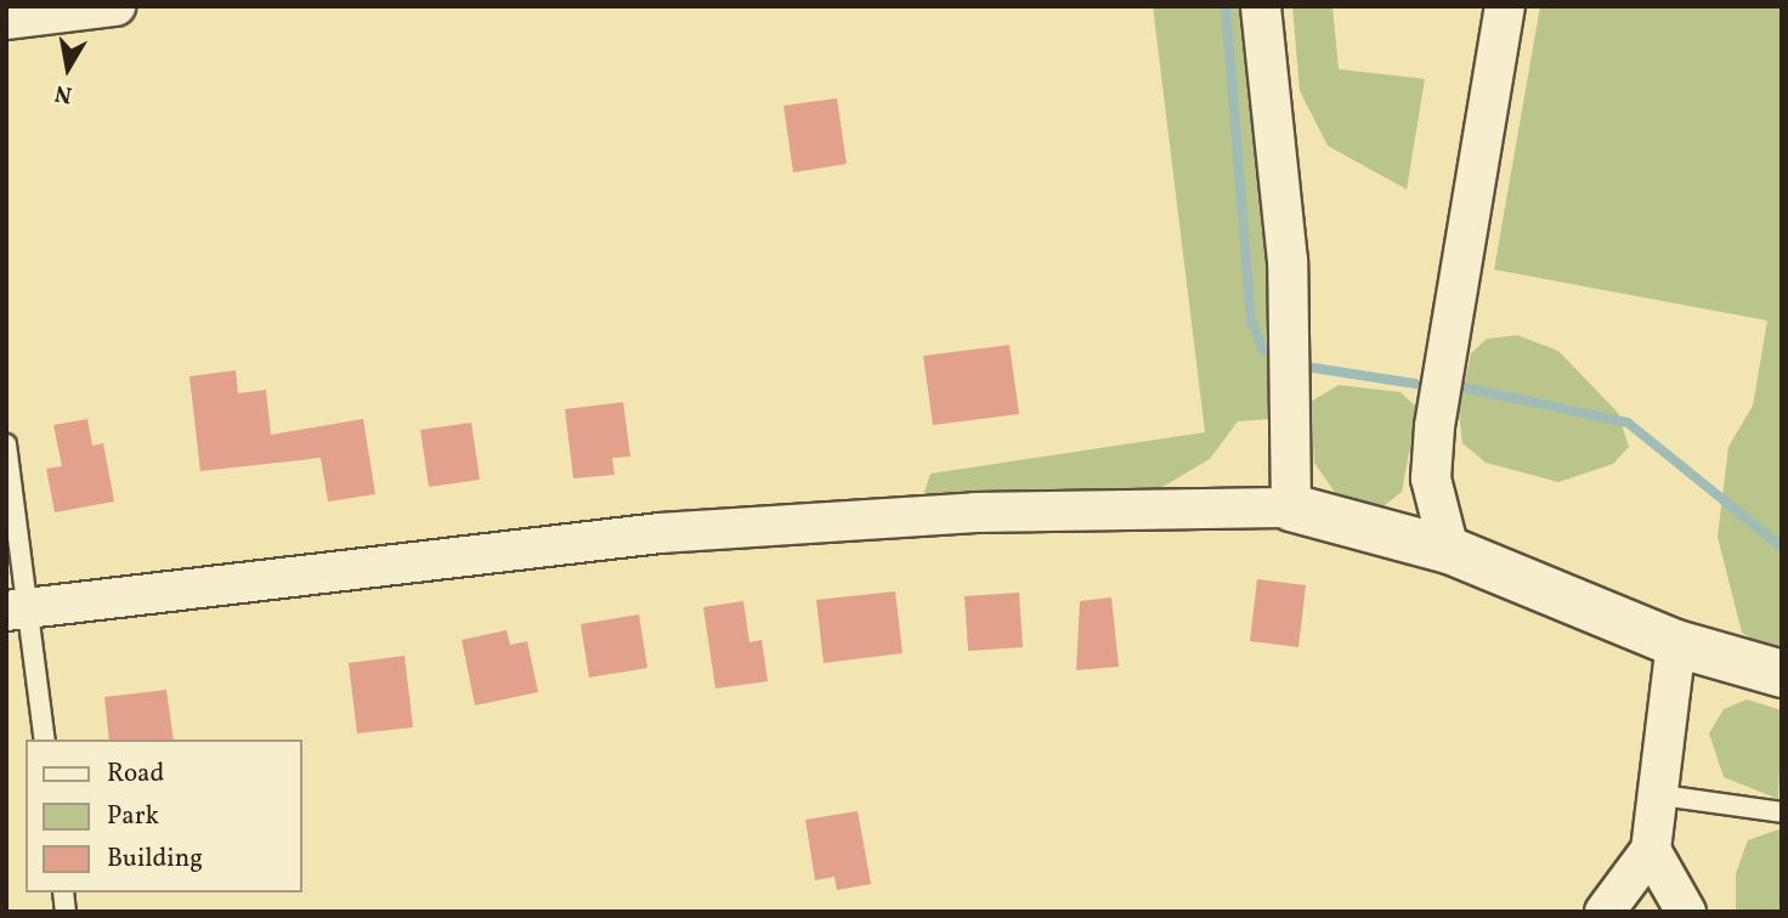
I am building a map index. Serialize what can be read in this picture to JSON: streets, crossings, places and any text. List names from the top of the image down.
{
  "legend": ["Road", "Park", "Building"],
  "north": "bottom"
}
